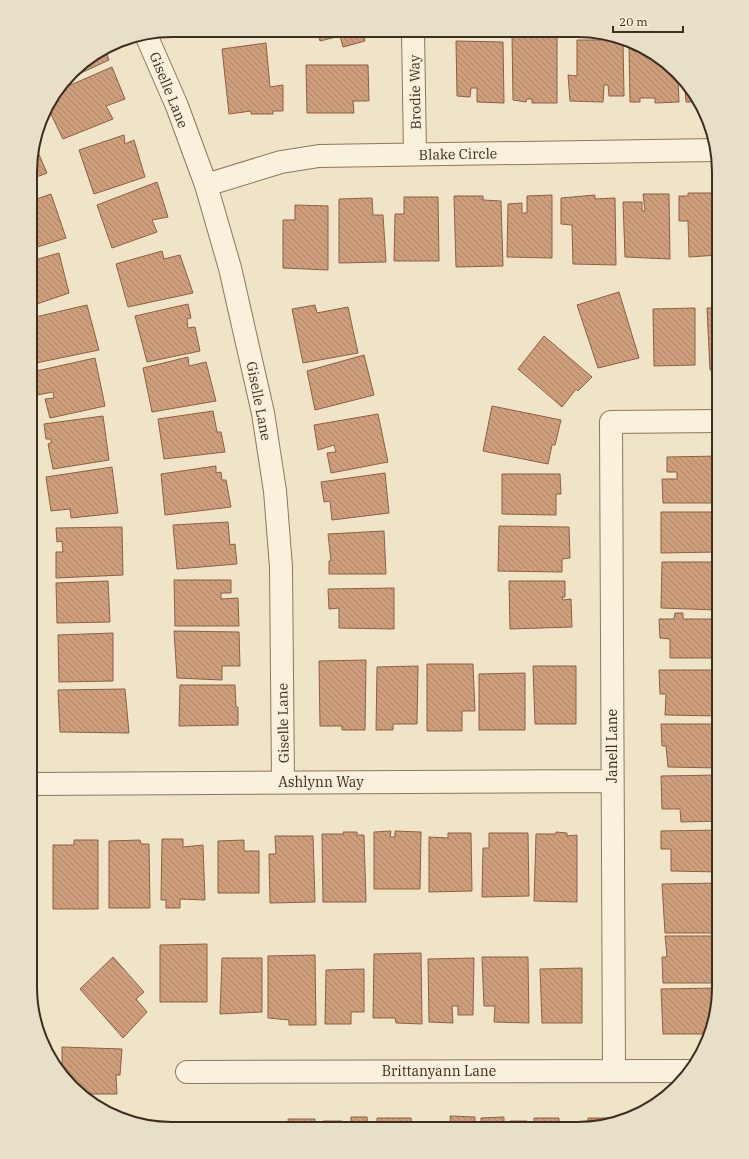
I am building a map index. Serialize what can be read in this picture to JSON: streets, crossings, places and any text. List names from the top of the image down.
{
  "streets": {
    "street": [
      "Giselle Lane",
      "Brodie Way",
      "Blake Circle",
      "Janell Lane",
      "Ashlynn Way",
      "Brittanyann Lane"
    ]
  },
  "crossings": [
    ["Giselle Lane", "Blake Circle"],
    ["Giselle Lane", "Ashlynn Way"],
    ["Brodie Way", "Blake Circle"],
    ["Janell Lane", "Ashlynn Way"],
    ["Janell Lane", "Brittanyann Lane"]
  ],
  "scale_bar": "20 m"
}
